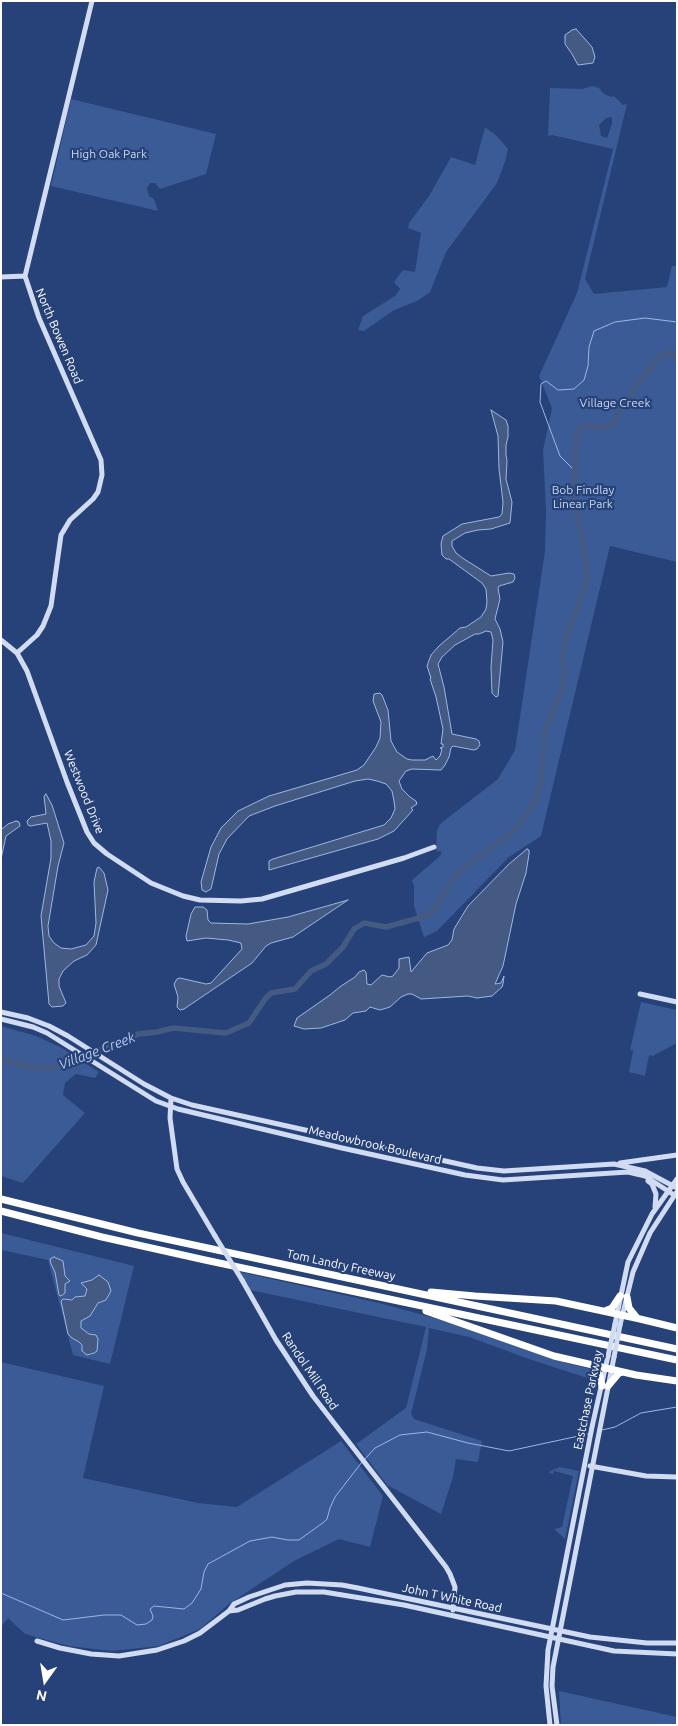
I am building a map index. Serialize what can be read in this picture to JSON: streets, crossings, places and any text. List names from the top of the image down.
{
  "streets": {
    "highway": ["Tom Landry Freeway"],
    "street": [
      "North Bowen Road",
      "Westwood Drive",
      "Meadowbrook Boulevard",
      "Randol Mill Road",
      "Eastchase Parkway",
      "John T White Road"
    ]
  },
  "crossings": [
    ["North Bowen Road", "Westwood Drive"],
    ["Meadowbrook Boulevard", "Randol Mill Road"],
    ["Meadowbrook Boulevard", "Eastchase Parkway"],
    ["Randol Mill Road", "John T White Road"],
    ["Eastchase Parkway", "John T White Road"]
  ],
  "water": ["Village Creek"],
  "parks": ["High Oak Park", "Village Creek", "Bob Findlay Linear Park"],
  "north": "bottom"
}
